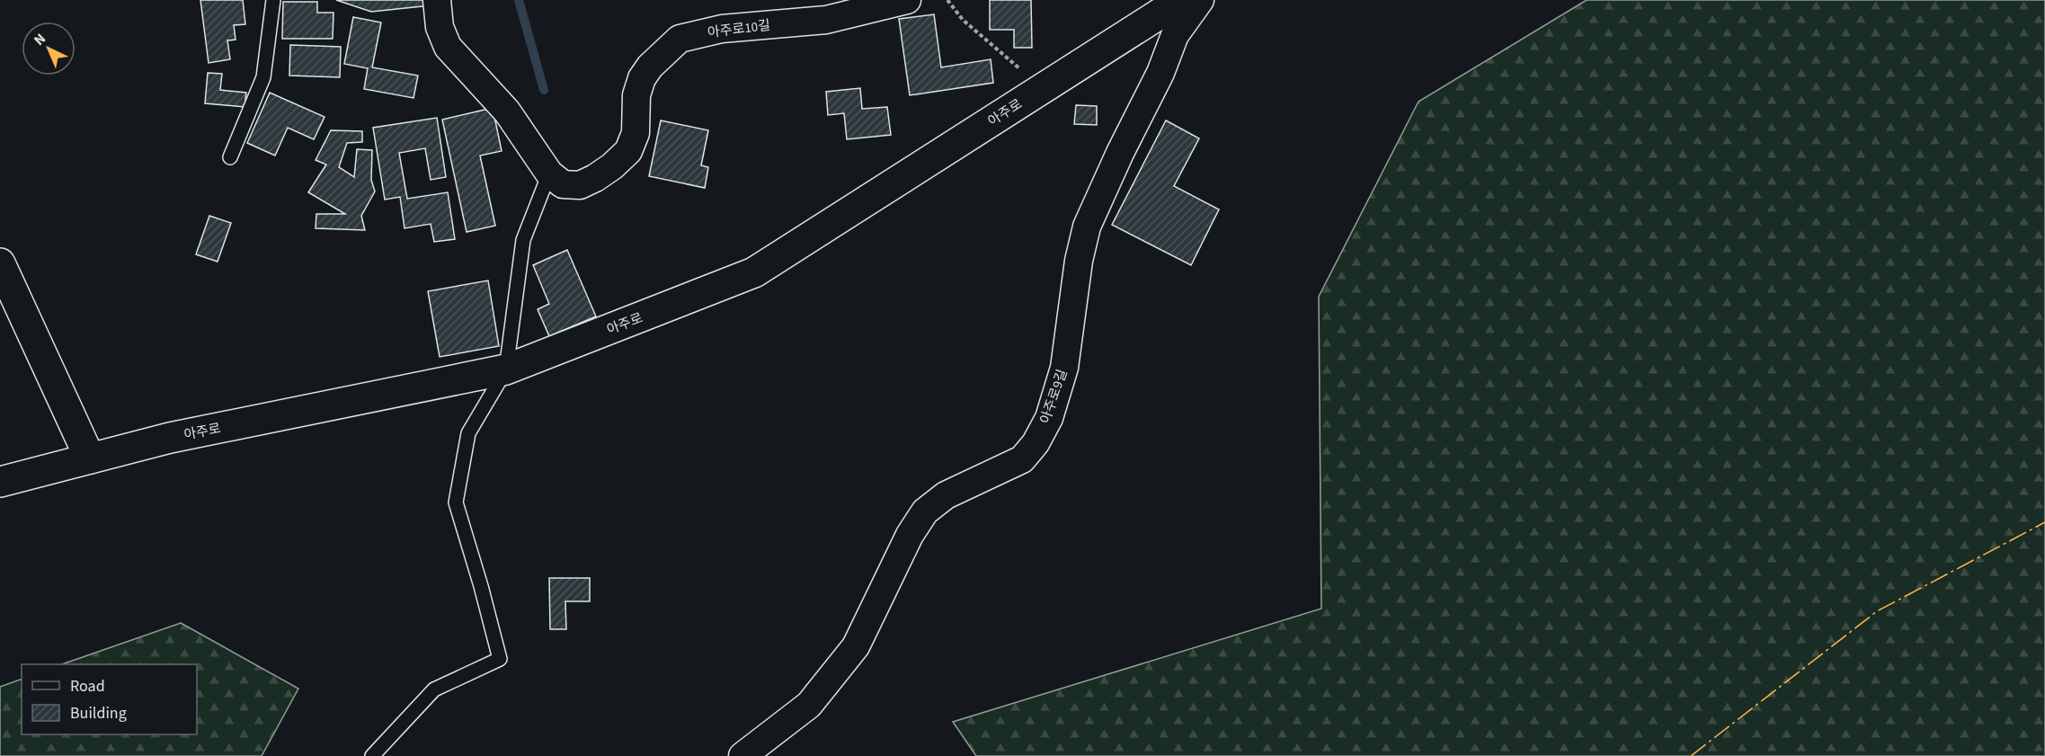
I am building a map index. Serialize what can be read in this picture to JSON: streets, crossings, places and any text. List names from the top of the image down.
{
  "streets": {
    "street": ["아주로10길", "아주로", "아주로9길"]
  },
  "legend": ["Road", "Building"],
  "north": "top left"
}
